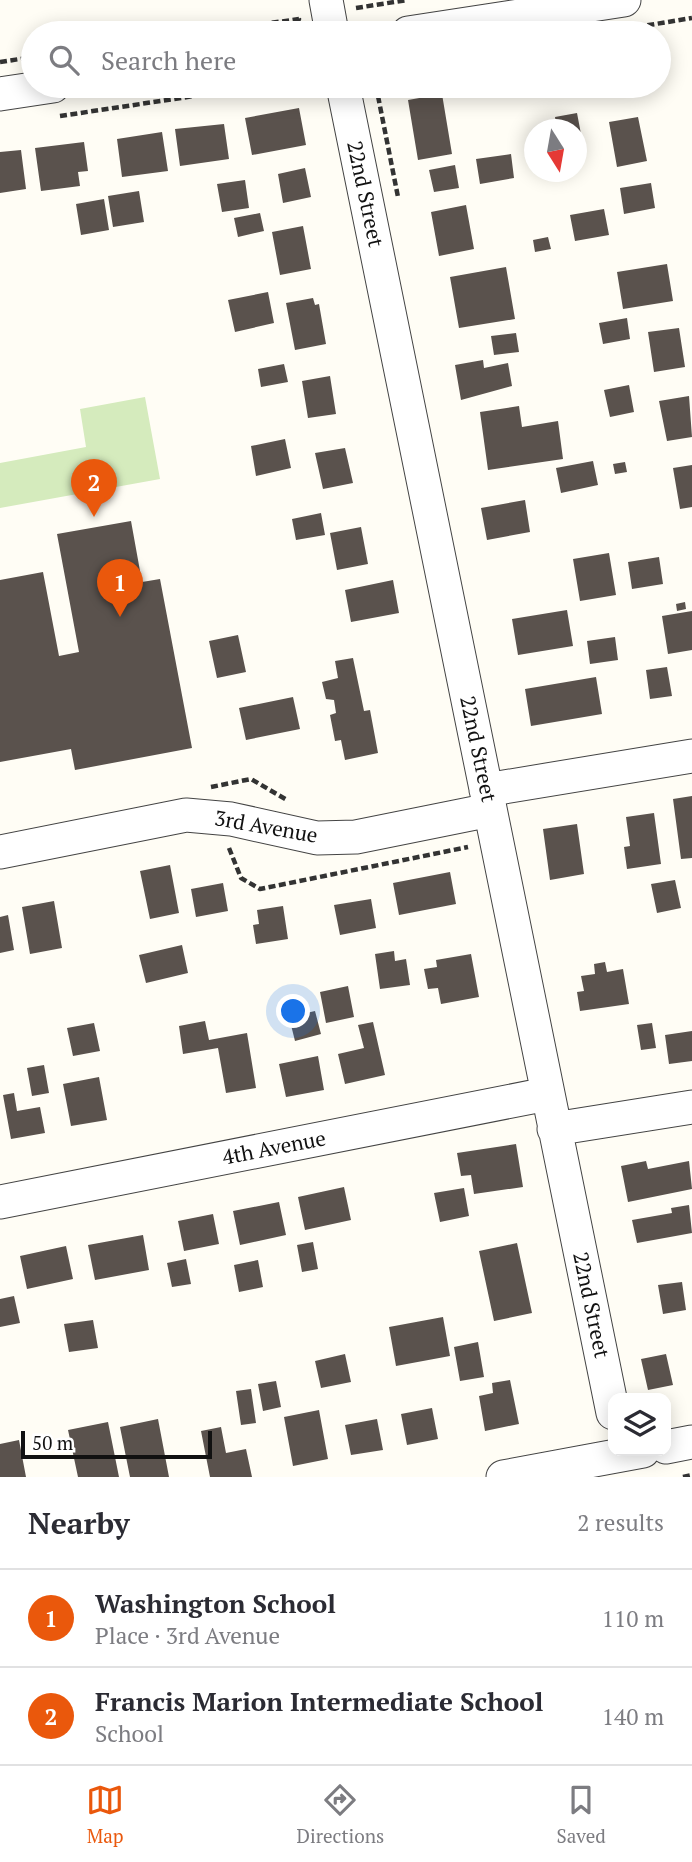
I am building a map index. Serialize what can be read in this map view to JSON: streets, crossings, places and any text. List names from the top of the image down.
{
  "streets": {
    "street": ["22nd Street", "3rd Avenue", "4th Avenue"]
  },
  "crossings": [
    ["22nd Street", "3rd Avenue"],
    ["22nd Street", "4th Avenue"]
  ],
  "scale_bar": "50 m",
  "north": "bottom",
  "page": {
    "search": "Search here",
    "pins": ["2", "1"],
    "scale": "50 m",
    "heading": ["Nearby", "2 results"],
    "list": [
      {
        "mark": "1",
        "name": "Washington School",
        "note": "Place · 3rd Avenue",
        "value": "110 m"
      },
      {
        "mark": "2",
        "name": "Francis Marion Intermediate School",
        "note": "School",
        "value": "140 m"
      }
    ],
    "nav": ["Map", "Directions", "Saved"]
  }
}
